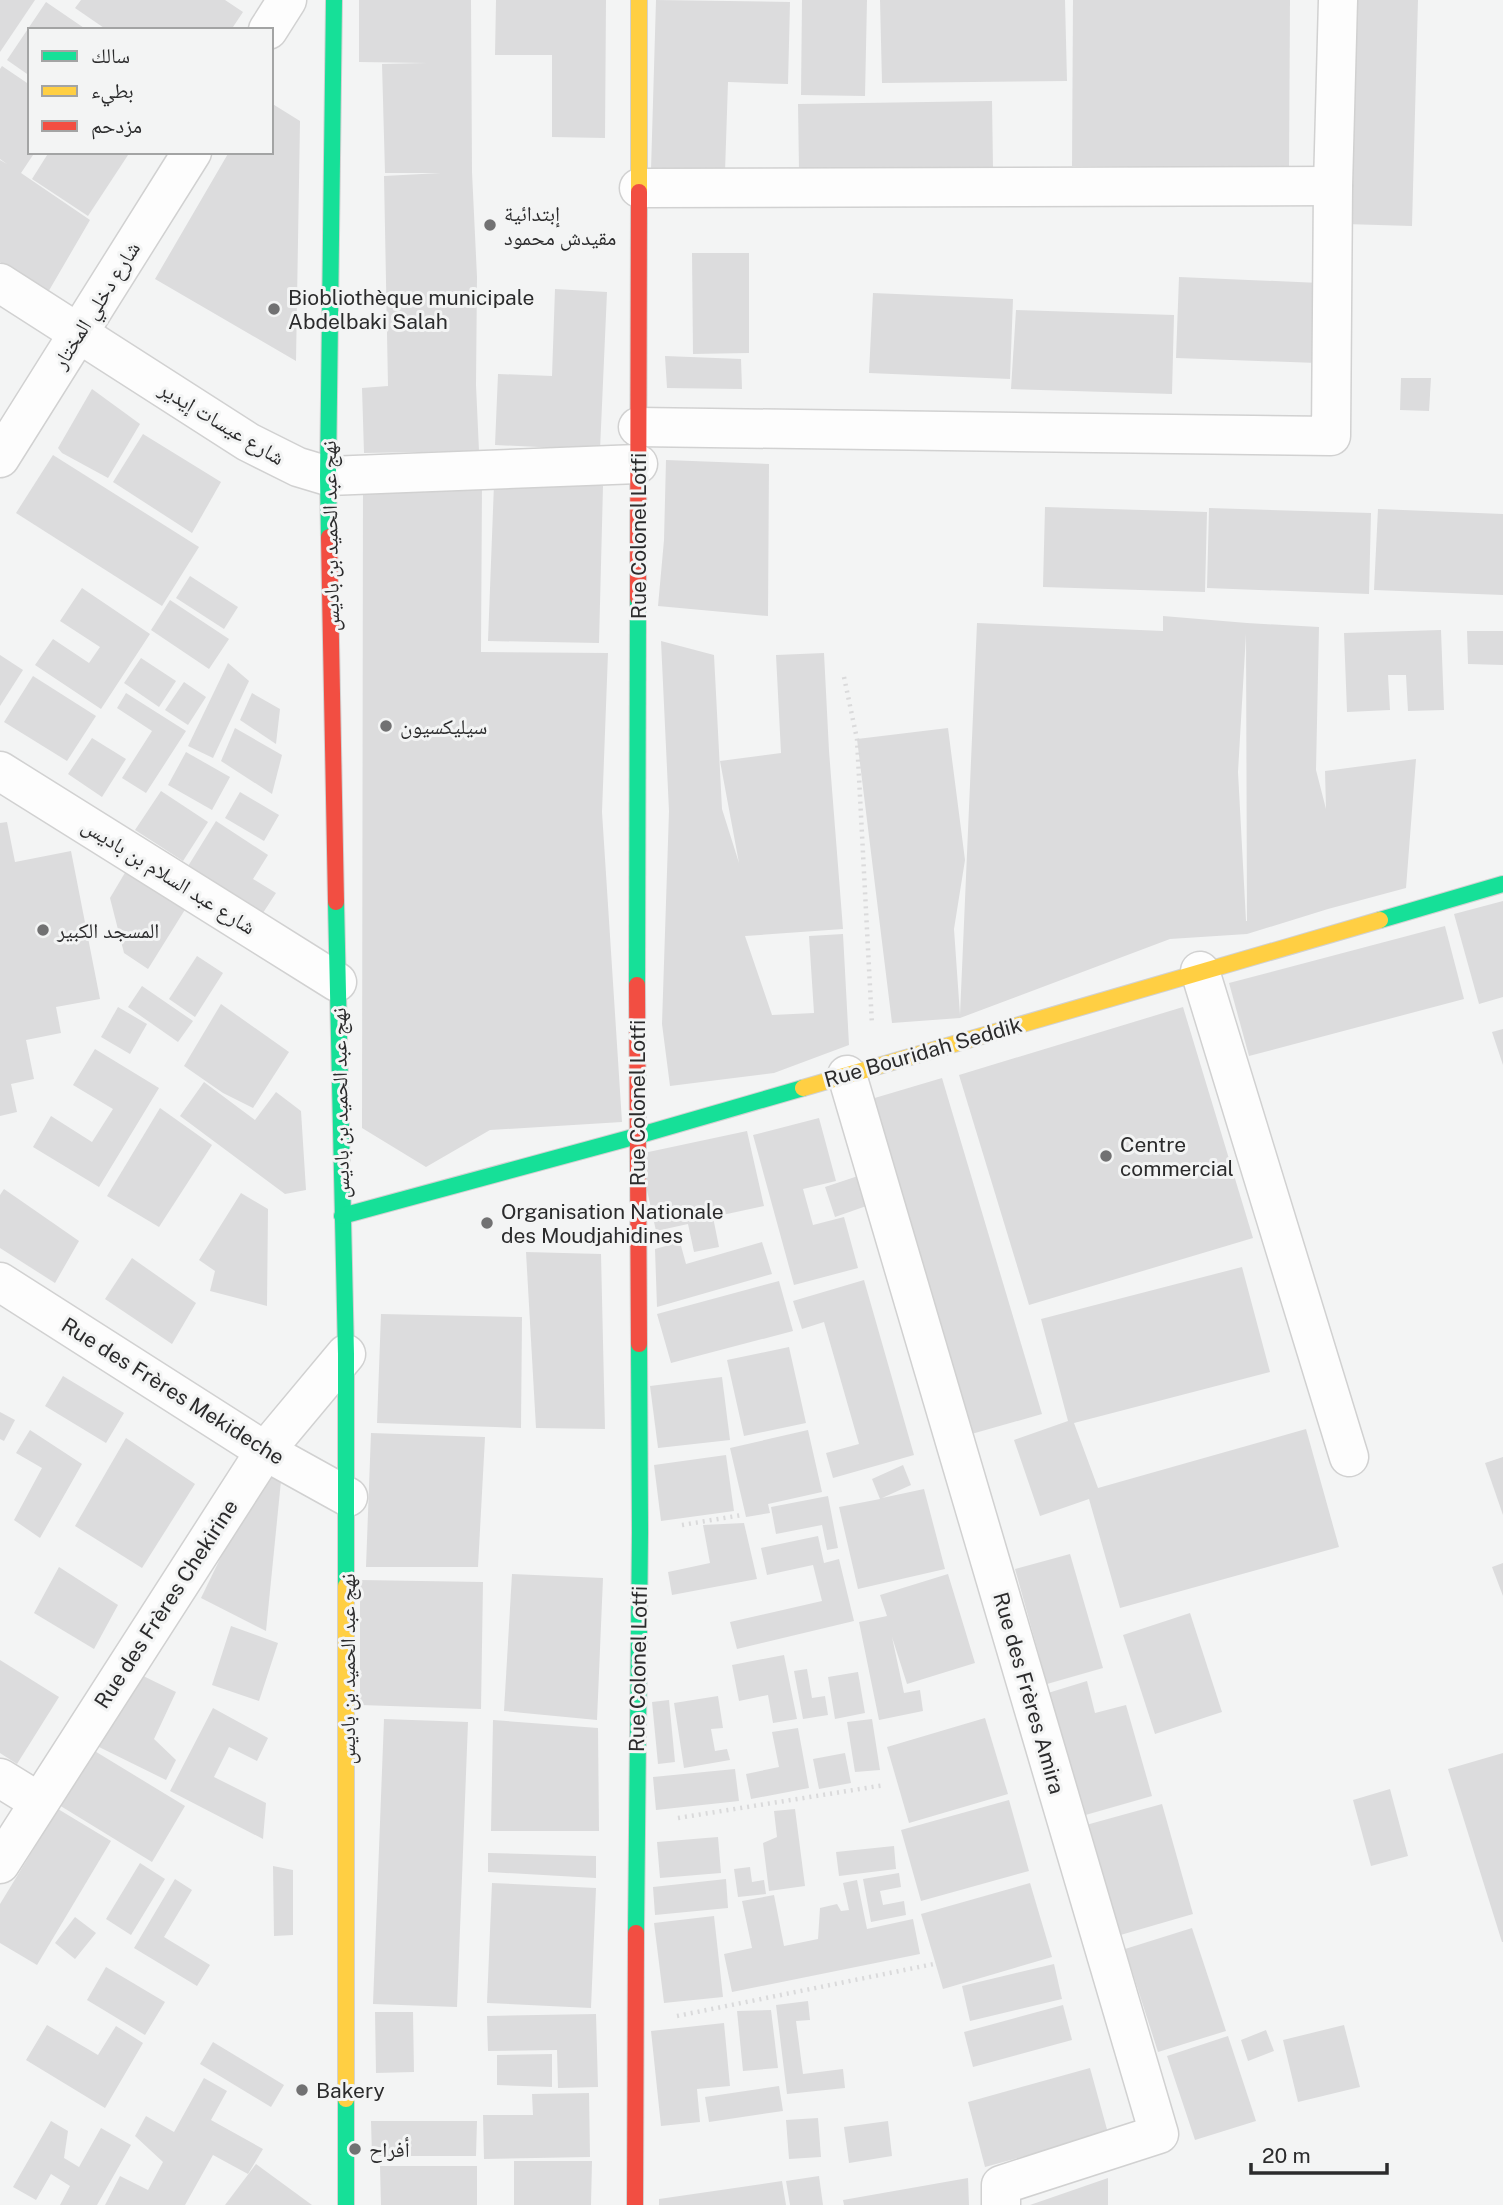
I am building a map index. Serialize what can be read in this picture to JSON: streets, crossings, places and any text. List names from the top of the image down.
{
  "streets": {
    "main road": ["نهج عبد الحميد بن باديس", "Rue Colonel Lotfi", "Rue Bouridah Seddik"],
    "street": [
      "شارع دخلي المختار",
      "شارع عيسات إيدير",
      "شارع عبد السلام بن باديس",
      "Rue des Frères Mekideche",
      "Rue des Frères Chekirine",
      "Rue des Frères Amira"
    ]
  },
  "crossings": [
    ["شارع دخلي المختار", "شارع عيسات إيدير"],
    ["شارع عيسات إيدير", "نهج عبد الحميد بن باديس"],
    ["شارع عيسات إيدير", "Rue Colonel Lotfi"],
    ["نهج عبد الحميد بن باديس", "شارع عبد السلام بن باديس"],
    ["نهج عبد الحميد بن باديس", "Rue Bouridah Seddik"],
    ["نهج عبد الحميد بن باديس", "Rue des Frères Mekideche"],
    ["نهج عبد الحميد بن باديس", "Rue des Frères Chekirine"],
    ["Rue Colonel Lotfi", "Rue Bouridah Seddik"],
    ["Rue Bouridah Seddik", "Rue des Frères Amira"],
    ["Rue des Frères Mekideche", "Rue des Frères Chekirine"]
  ],
  "places": [
    "إبتدائية مقيدش محمود",
    "Biobliothèque municipale Abdelbaki Salah",
    "سيليكسيون",
    "المسجد الكبير",
    "Centre commercial",
    "Organisation Nationale des Moudjahidines",
    "Bakery",
    "أفراح"
  ],
  "legend": ["سالك", "بطيء", "مزدحم"],
  "scale_bar": "20 m"
}
